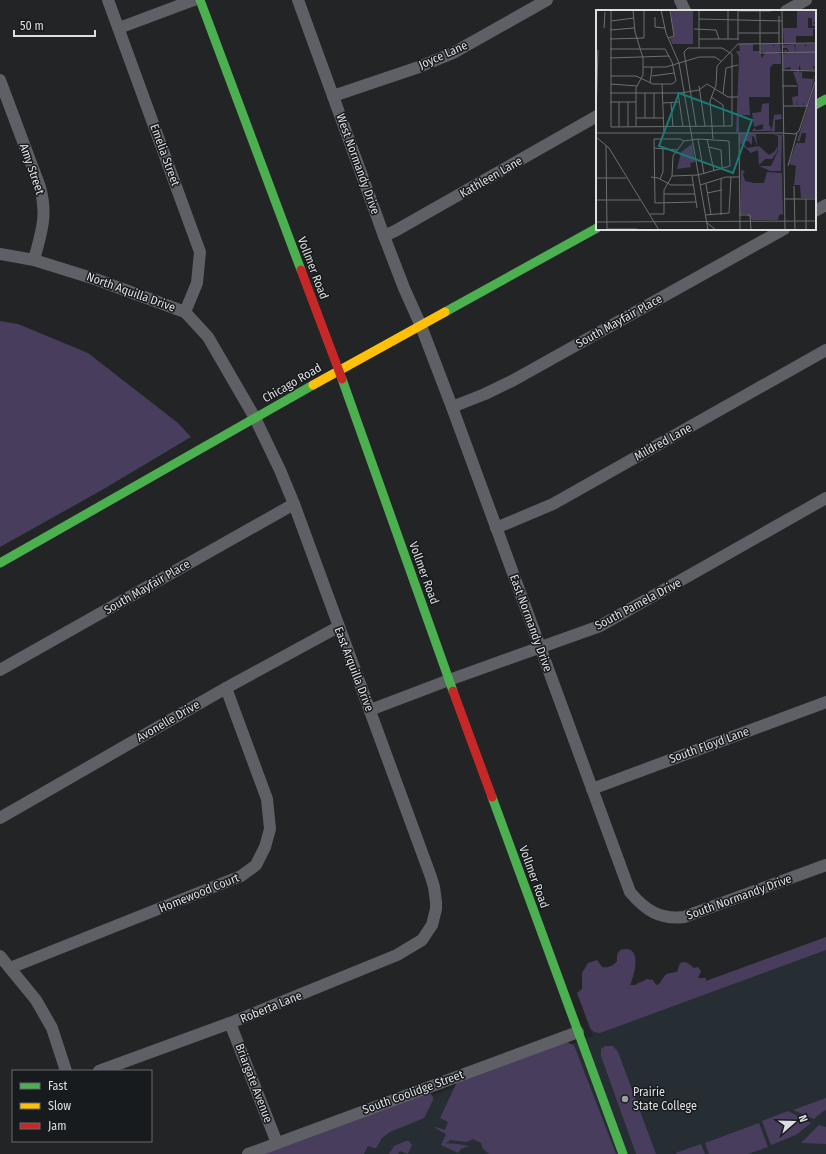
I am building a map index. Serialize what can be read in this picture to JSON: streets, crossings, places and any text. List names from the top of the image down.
{
  "streets": {
    "main road": ["Vollmer Road", "Chicago Road"],
    "street": [
      "Joyce Lane",
      "Emelia Street",
      "West Normandy Drive",
      "Amy Street",
      "Kathleen Lane",
      "North Aquilla Drive",
      "South Mayfair Place",
      "Mildred Lane",
      "South Pamela Drive",
      "East Normandy Drive",
      "East Arquilla Drive",
      "Avonelle Drive",
      "South Floyd Lane",
      "Homewood Court",
      "South Normandy Drive",
      "Roberta Lane",
      "Briargate Avenue",
      "South Coolidge Street"
    ]
  },
  "crossings": [
    ["Joyce Lane", "West Normandy Drive"],
    ["Emelia Street", "North Aquilla Drive"],
    ["West Normandy Drive", "Kathleen Lane"],
    ["West Normandy Drive", "Chicago Road"],
    ["West Normandy Drive", "East Normandy Drive"],
    ["Amy Street", "North Aquilla Drive"],
    ["Vollmer Road", "Chicago Road"],
    ["Vollmer Road", "South Pamela Drive"],
    ["Vollmer Road", "South Coolidge Street"],
    ["North Aquilla Drive", "Chicago Road"],
    ["North Aquilla Drive", "East Arquilla Drive"],
    ["South Mayfair Place", "East Normandy Drive"],
    ["South Mayfair Place", "East Arquilla Drive"],
    ["Chicago Road", "East Normandy Drive"],
    ["Chicago Road", "East Arquilla Drive"],
    ["Mildred Lane", "East Normandy Drive"],
    ["South Pamela Drive", "East Normandy Drive"],
    ["South Pamela Drive", "East Arquilla Drive"],
    ["East Normandy Drive", "South Floyd Lane"],
    ["East Normandy Drive", "South Normandy Drive"],
    ["East Arquilla Drive", "Avonelle Drive"],
    ["East Arquilla Drive", "Roberta Lane"],
    ["Avonelle Drive", "Homewood Court"],
    ["Roberta Lane", "Briargate Avenue"],
    ["Briargate Avenue", "South Coolidge Street"]
  ],
  "places": ["Prairie State College"],
  "legend": ["Fast", "Slow", "Jam"],
  "scale_bar": "50 m",
  "north": "right"
}
